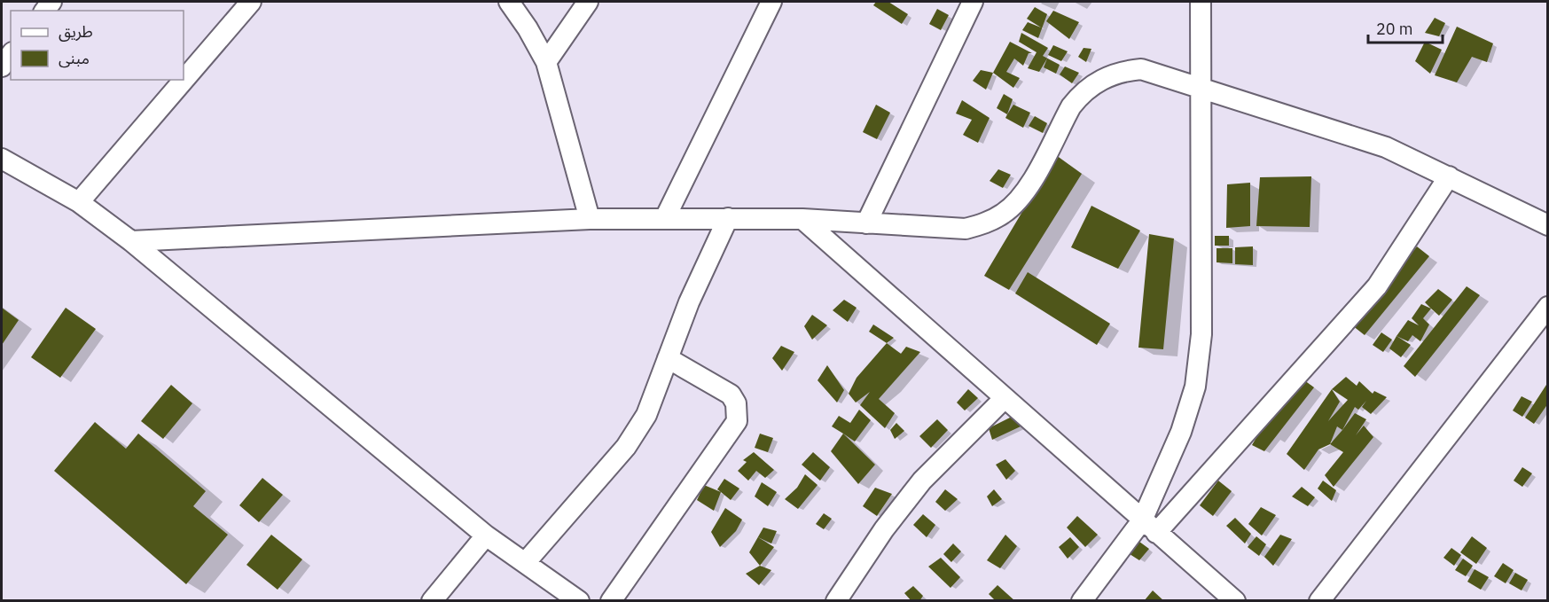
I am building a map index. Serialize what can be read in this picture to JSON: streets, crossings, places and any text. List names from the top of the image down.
{
  "legend": ["طريق", "مبنى"],
  "scale_bar": "20 m"
}
